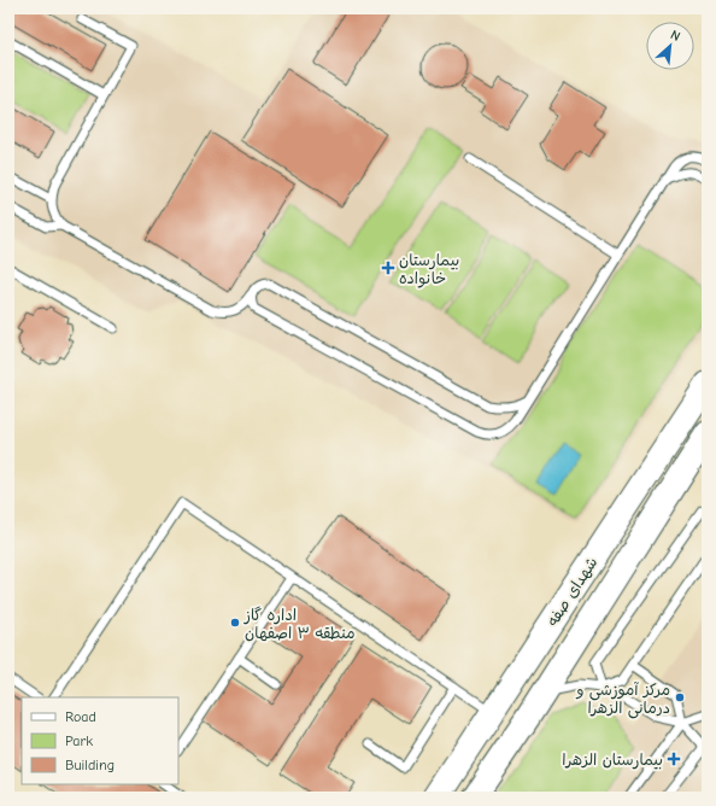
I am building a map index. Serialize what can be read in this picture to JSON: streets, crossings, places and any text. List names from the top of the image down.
{
  "streets": {
    "main road": ["شهدای صفه"]
  },
  "places": {
    "health": ["بیمارستان خانواده", "بیمارستان الزهرا"],
    "other": ["اداره گاز منطقه ۳ اصفهان", "مرکز آموزشی و درمانی الزهرا"]
  },
  "legend": ["Road", "Park", "Building"],
  "north": "top right"
}
